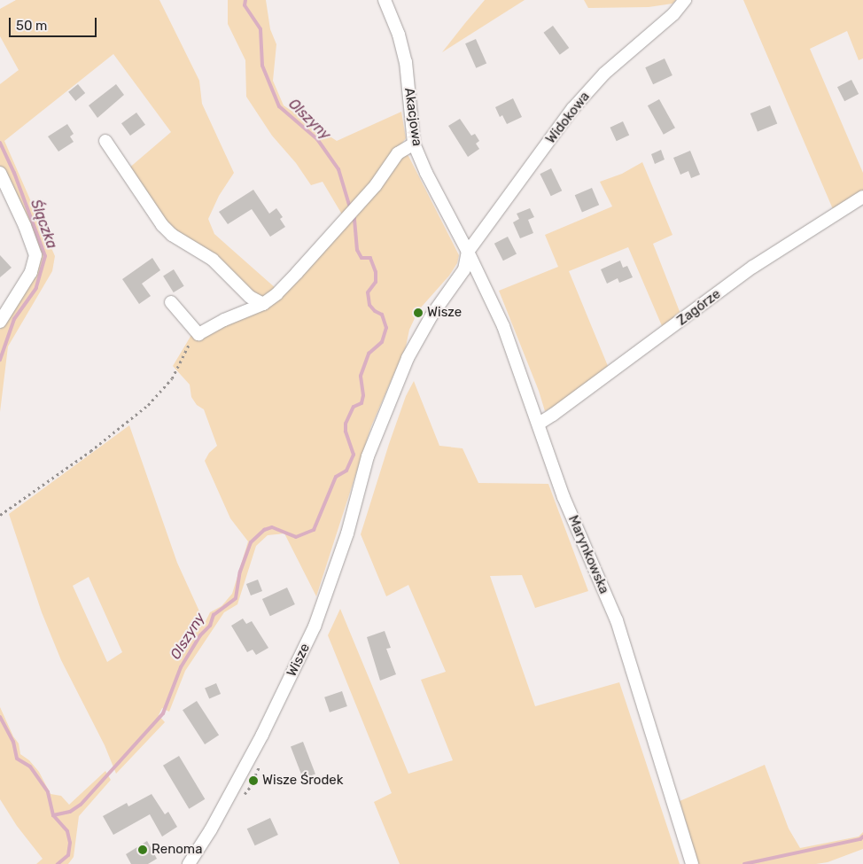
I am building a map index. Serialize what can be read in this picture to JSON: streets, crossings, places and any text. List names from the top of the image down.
{
  "streets": {
    "street": [
      "Akacjowa",
      "Widokowa",
      "Zagórze",
      "Marynkowska",
      "Wisze"
    ]
  },
  "crossings": [
    ["Akacjowa", "Widokowa"],
    ["Akacjowa", "Marynkowska"],
    ["Akacjowa", "Wisze"],
    ["Widokowa", "Marynkowska"],
    ["Widokowa", "Wisze"],
    ["Zagórze", "Marynkowska"],
    ["Marynkowska", "Wisze"]
  ],
  "water": ["Olszyny", "Ślączka"],
  "places": ["Wisze", "Wisze Środek", "Renoma"],
  "scale_bar": "50 m"
}
